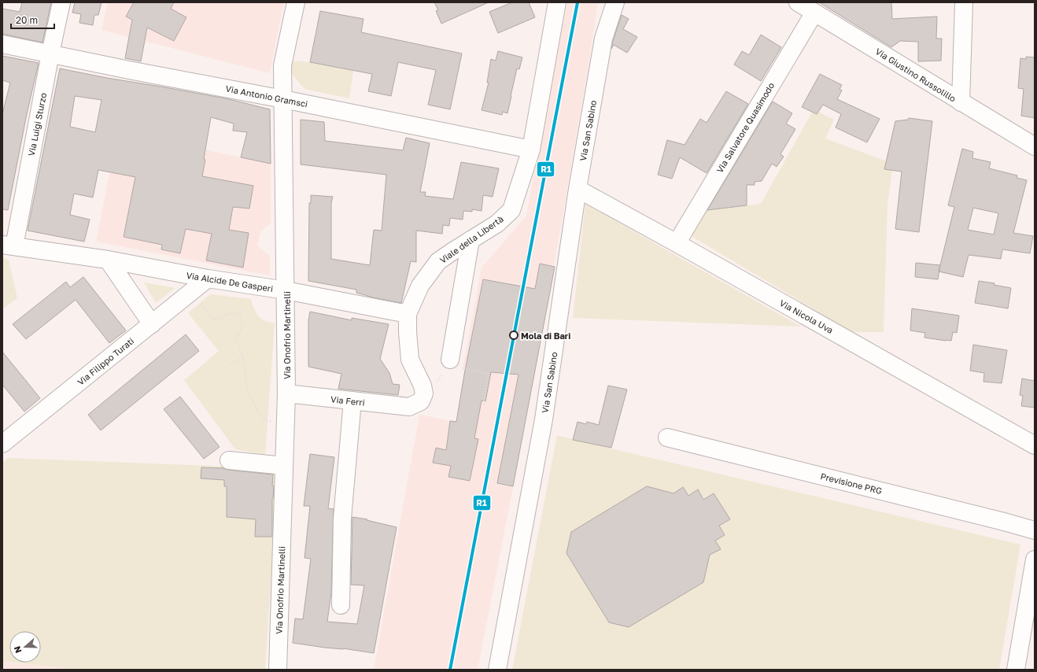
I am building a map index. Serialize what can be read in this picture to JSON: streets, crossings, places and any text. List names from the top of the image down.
{
  "streets": {
    "street": [
      "Via Giustino Russolillo",
      "Via Antonio Gramsci",
      "Via Luigi Sturzo",
      "Via Salvatore Quasimodo",
      "Via San Sabino",
      "Viale della Libertà",
      "Via Alcide De Gasperi",
      "Via Nicola Uva",
      "Via Onofrio Martinelli",
      "Via Filippo Turati",
      "Via Ferri",
      "Previsione PRG"
    ]
  },
  "crossings": [
    ["Via Giustino Russolillo", "Via Salvatore Quasimodo"],
    ["Via Antonio Gramsci", "Via Luigi Sturzo"],
    ["Via Antonio Gramsci", "Viale della Libertà"],
    ["Via Antonio Gramsci", "Via Onofrio Martinelli"],
    ["Via Luigi Sturzo", "Via Alcide De Gasperi"],
    ["Via Salvatore Quasimodo", "Via Nicola Uva"],
    ["Via San Sabino", "Via Nicola Uva"],
    ["Viale della Libertà", "Via Alcide De Gasperi"],
    ["Viale della Libertà", "Via Ferri"],
    ["Via Alcide De Gasperi", "Via Onofrio Martinelli"],
    ["Via Alcide De Gasperi", "Via Filippo Turati"],
    ["Via Onofrio Martinelli", "Via Ferri"]
  ],
  "places": ["Mola di Bari"],
  "lines": ["transit line R1"],
  "scale_bar": "20 m",
  "north": "left"
}
